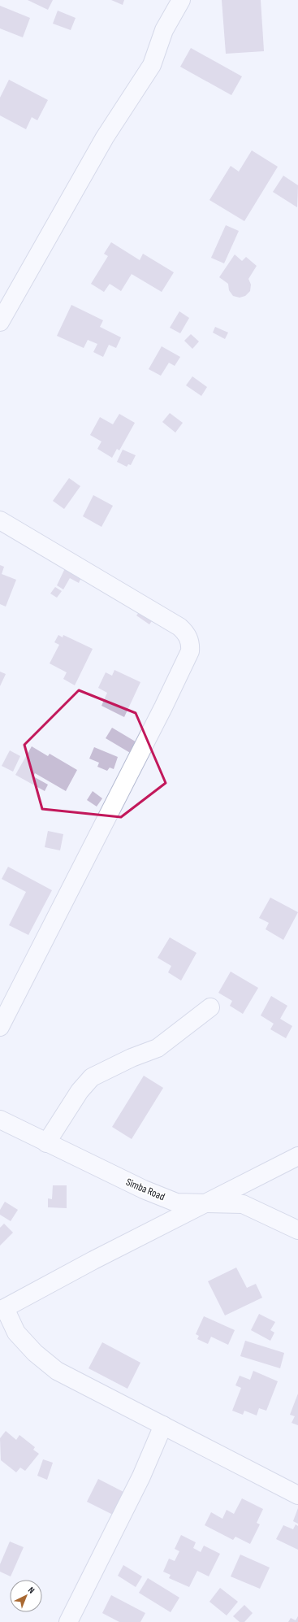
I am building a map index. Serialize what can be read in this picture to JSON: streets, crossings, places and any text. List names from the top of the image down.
{
  "streets": {
    "street": ["Simba Road"]
  },
  "north": "top right"
}
